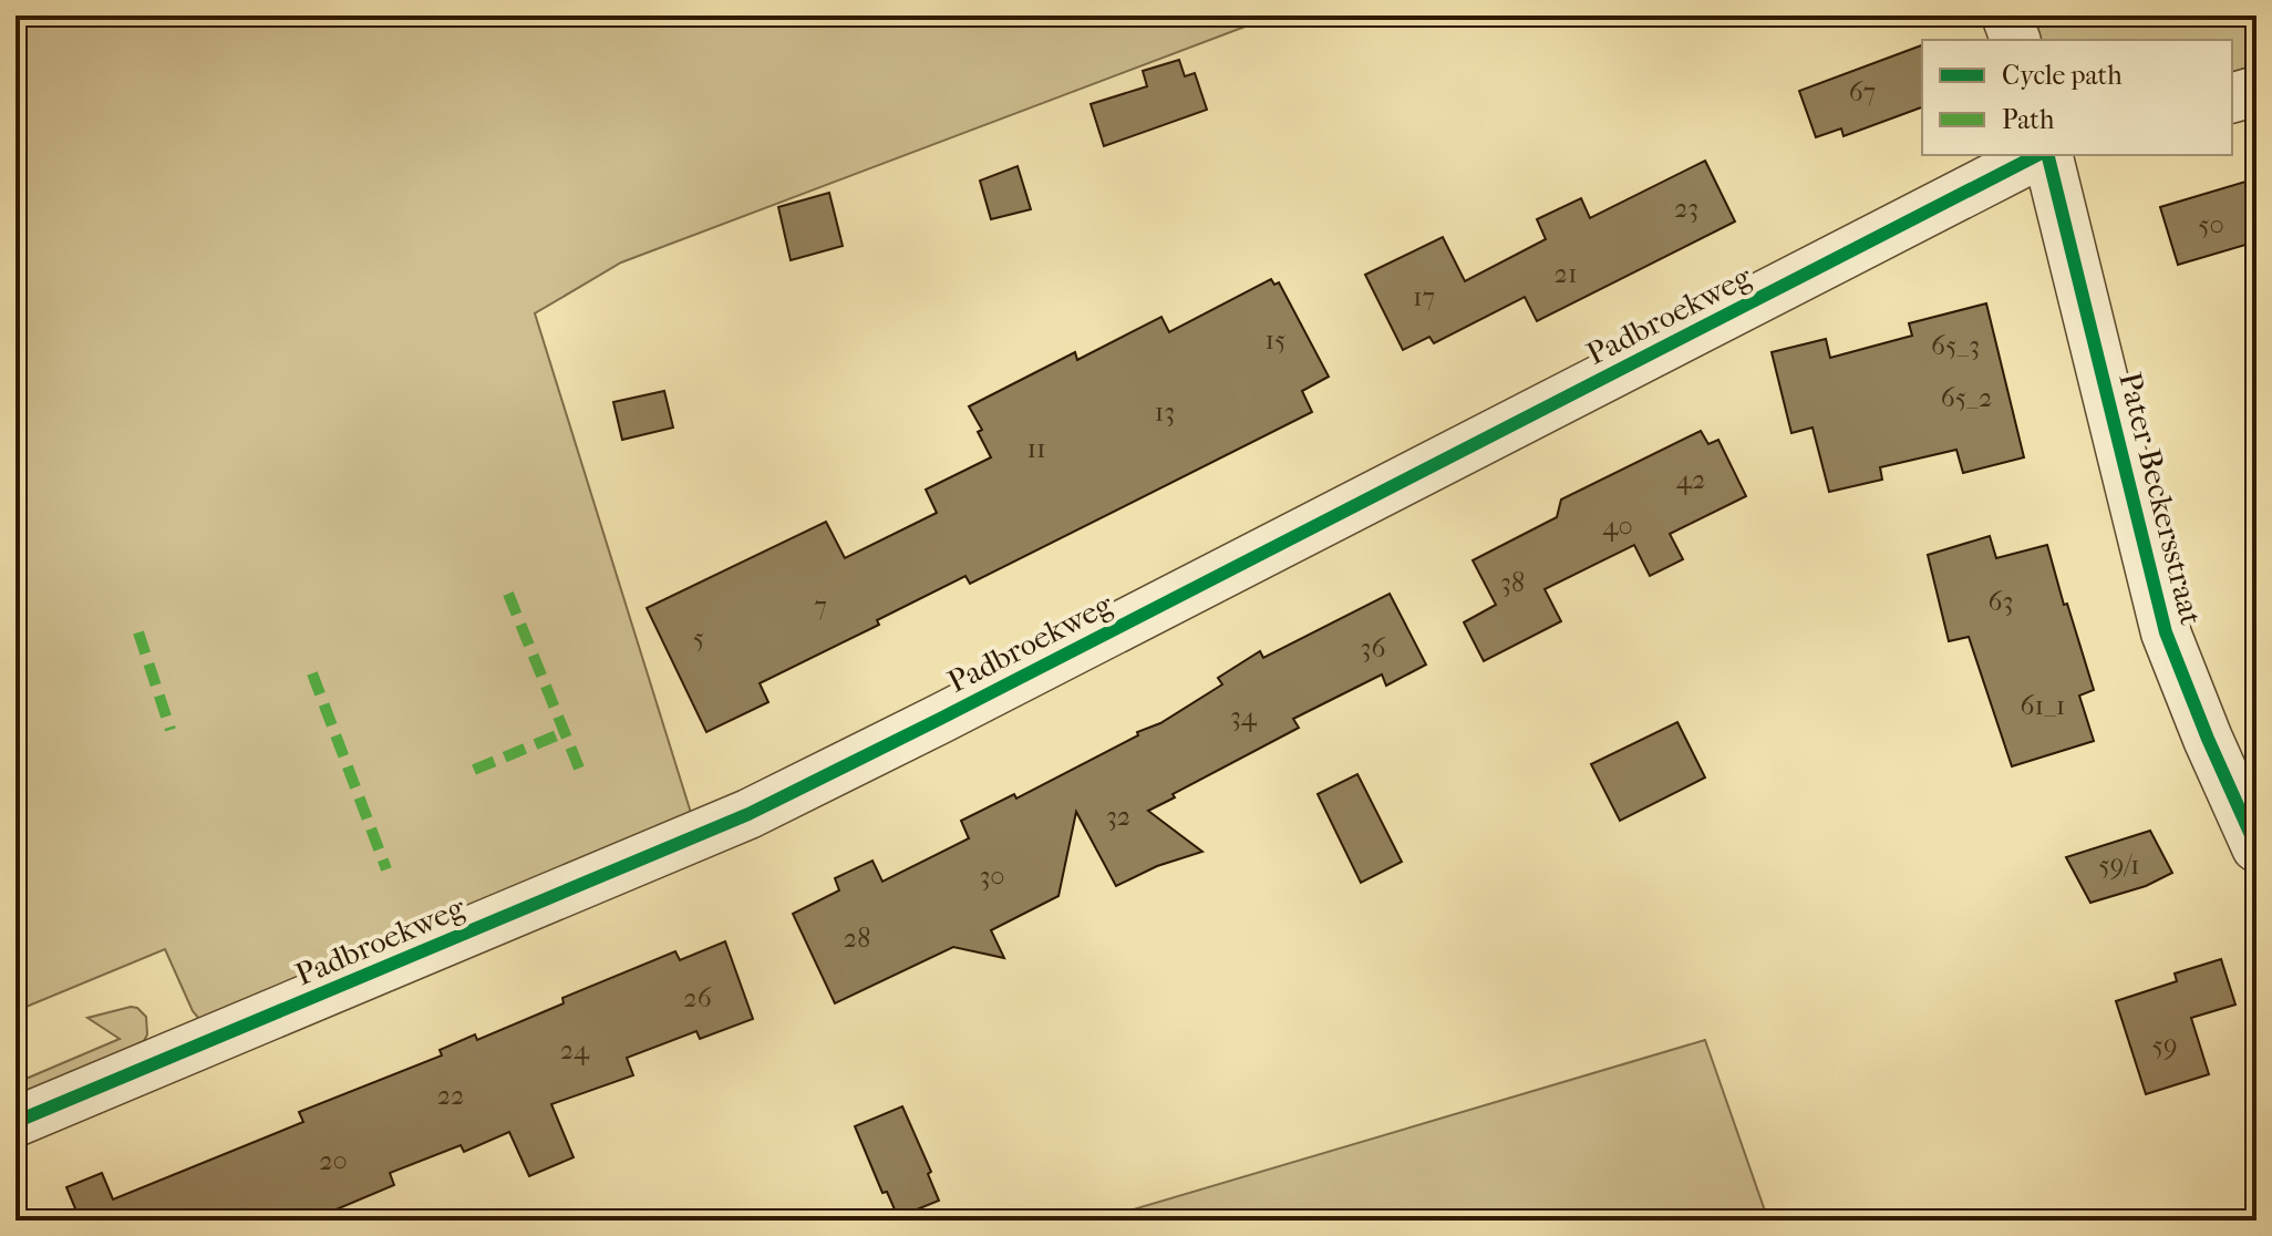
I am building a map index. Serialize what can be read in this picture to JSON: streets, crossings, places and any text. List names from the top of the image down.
{
  "streets": {
    "street": ["Padbroekweg", "Pater Beckersstraat"]
  },
  "house_numbers": [
    "67",
    "23",
    "50",
    "21",
    "17",
    "15",
    "65_3",
    "65_2",
    "13",
    "11",
    "42",
    "40",
    "38",
    "63",
    "7",
    "5",
    "36",
    "61_1",
    "34",
    "32",
    "59/1",
    "30",
    "28",
    "26",
    "59",
    "24",
    "22",
    "20"
  ],
  "legend": ["Cycle path", "Path"]
}
